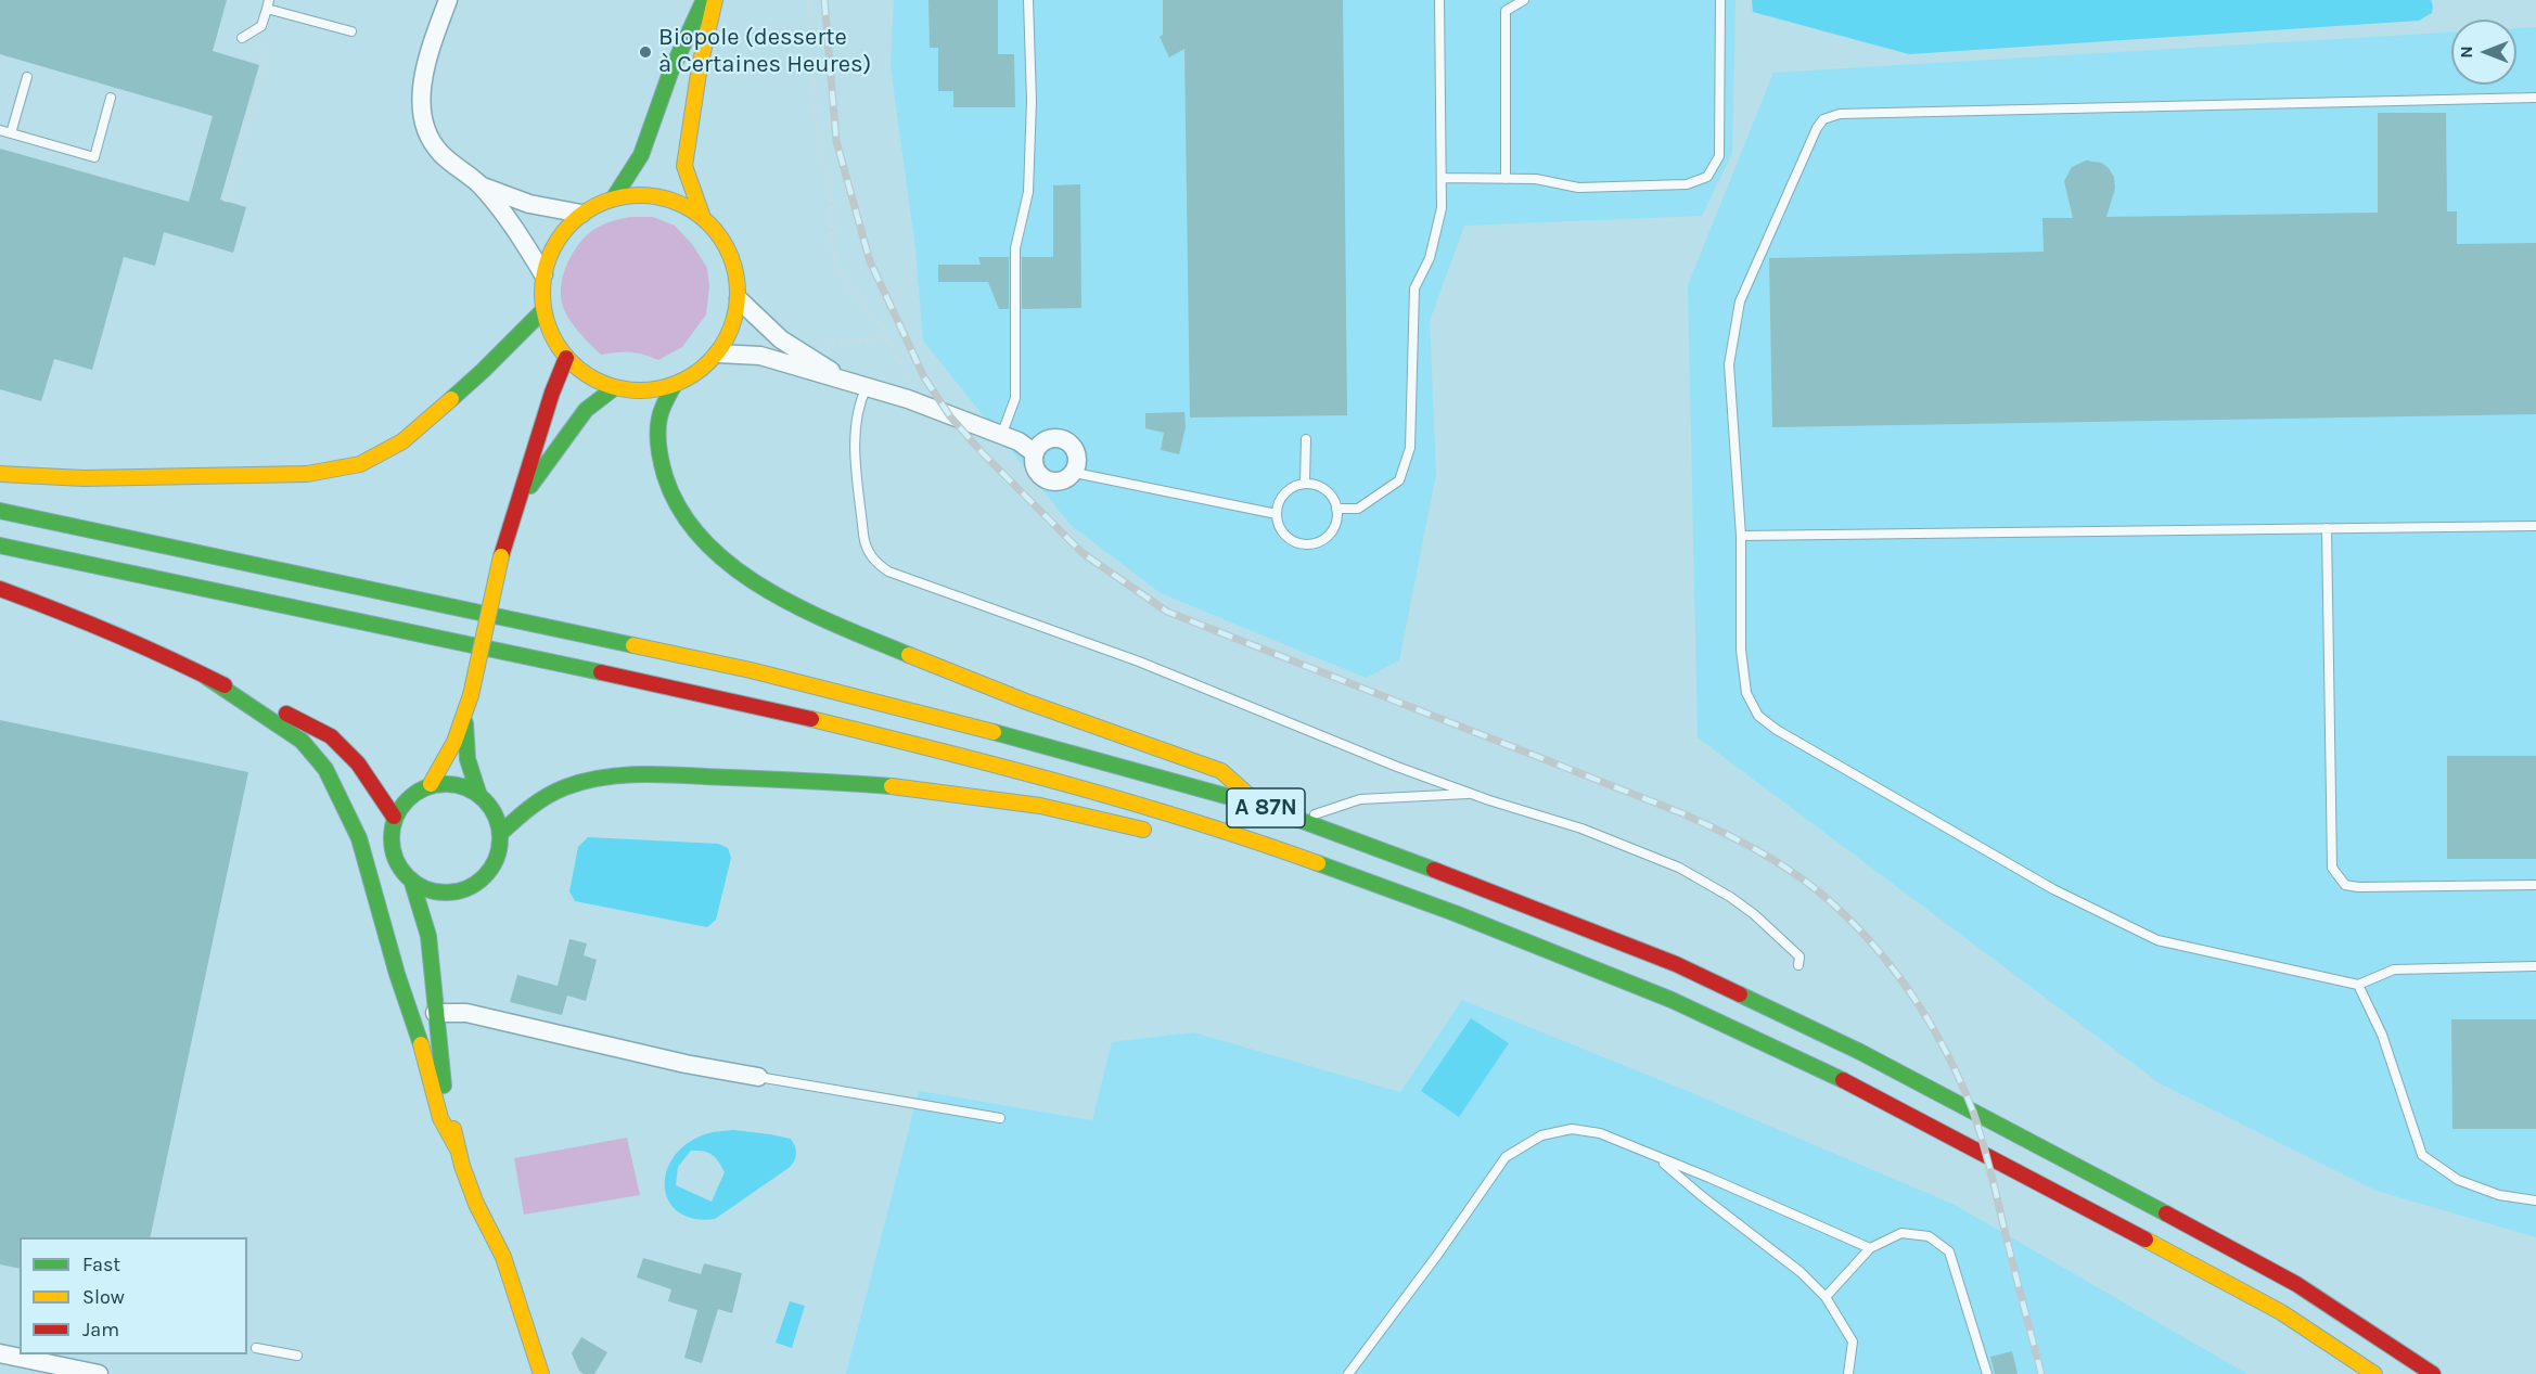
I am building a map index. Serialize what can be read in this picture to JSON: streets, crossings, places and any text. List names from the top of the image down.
{
  "streets": {
    "main road": ["A 87N"]
  },
  "places": ["Biopole (desserte à Certaines Heures)"],
  "legend": ["Fast", "Slow", "Jam"],
  "north": "left"
}
